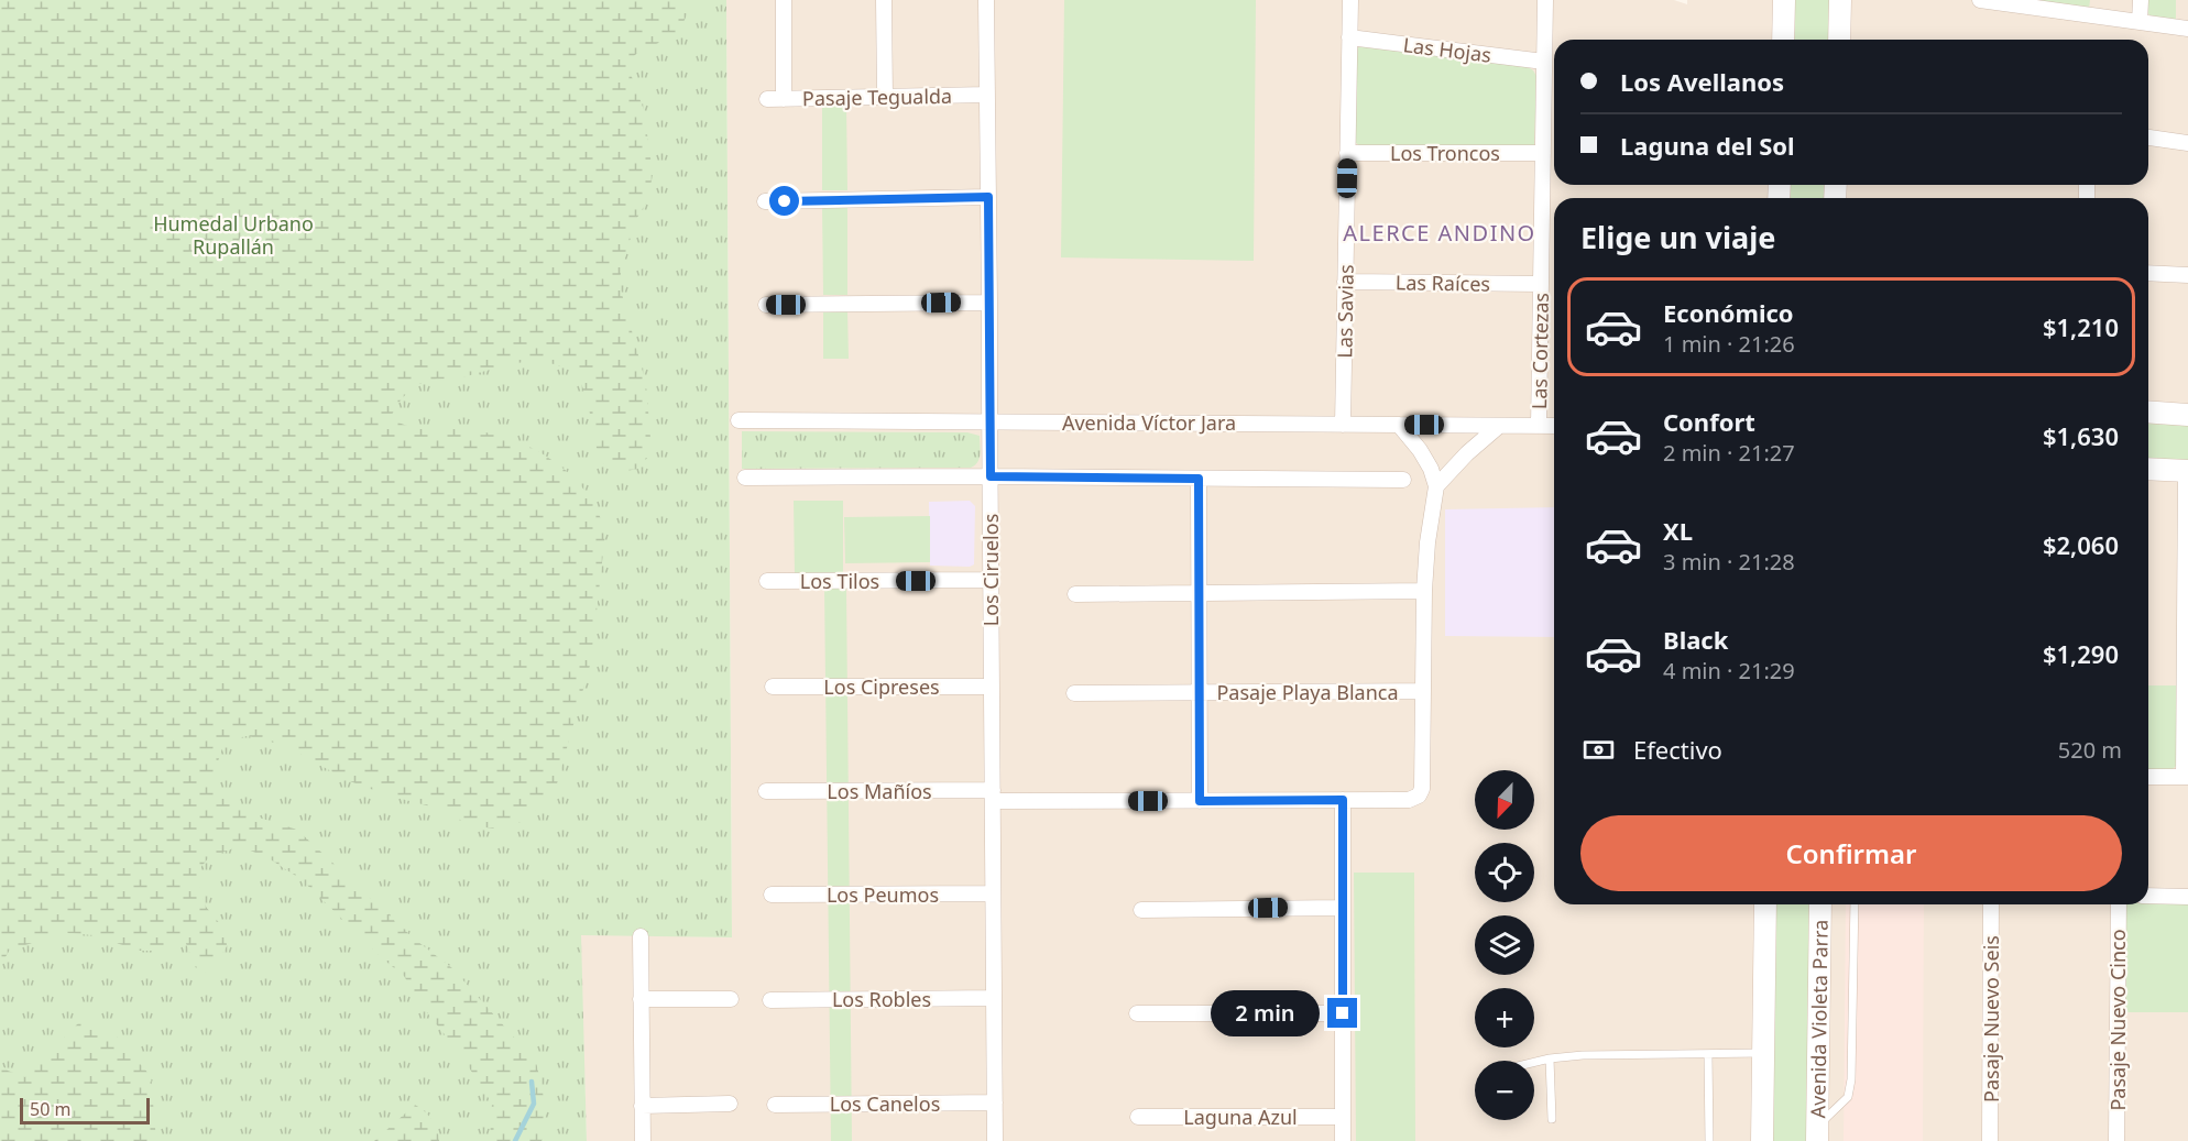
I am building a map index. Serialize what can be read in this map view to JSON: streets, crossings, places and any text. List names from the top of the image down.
{
  "streets": {
    "main road": ["Avenida Violeta Parra"],
    "street": [
      "Las Hojas",
      "Pasaje Tegualda",
      "Los Troncos",
      "Las Raíces",
      "Las Savias",
      "Las Cortezas",
      "Avenida Víctor Jara",
      "Los Ciruelos",
      "Los Tilos",
      "Los Cipreses",
      "Pasaje Playa Blanca",
      "Los Mañíos",
      "Los Peumos",
      "Los Robles",
      "Pasaje Nuevo Seis",
      "Pasaje Nuevo Cinco",
      "Los Canelos",
      "Laguna Azul"
    ]
  },
  "crossings": [
    ["Las Hojas", "Las Savias"],
    ["Las Hojas", "Las Cortezas"],
    ["Pasaje Tegualda", "Los Ciruelos"],
    ["Los Troncos", "Las Savias"],
    ["Los Troncos", "Las Cortezas"],
    ["Las Raíces", "Las Savias"],
    ["Las Raíces", "Las Cortezas"],
    ["Las Savias", "Avenida Víctor Jara"],
    ["Las Cortezas", "Avenida Víctor Jara"],
    ["Avenida Víctor Jara", "Los Ciruelos"],
    ["Los Ciruelos", "Los Tilos"],
    ["Los Ciruelos", "Los Cipreses"],
    ["Los Ciruelos", "Los Mañíos"],
    ["Los Ciruelos", "Los Peumos"],
    ["Los Ciruelos", "Los Robles"],
    ["Los Ciruelos", "Los Canelos"],
    ["Pasaje Playa Blanca", "Los Mañíos"]
  ],
  "districts": ["ALERCE ANDINO"],
  "parks": ["Humedal Urbano Rupallán"],
  "scale_bar": "50 m",
  "north": "bottom left",
  "page": {
    "banner": ["Los Avellanos", "Laguna del Sol"],
    "heading": "Elige un viaje",
    "list": [
      {
        "name": "Económico",
        "note": "1 min · 21:26",
        "value": "$1,210"
      },
      {
        "name": "Confort",
        "note": "2 min · 21:27",
        "value": "$1,630"
      },
      {
        "name": "XL",
        "note": "3 min · 21:28",
        "value": "$2,060"
      },
      {
        "name": "Black",
        "note": "4 min · 21:29",
        "value": "$1,290"
      }
    ],
    "pay": ["Efectivo", "520 m"],
    "map_buttons": ["+", "−"],
    "buttons": "Confirmar",
    "bubble": "2 min",
    "scale": "50 m"
  }
}
